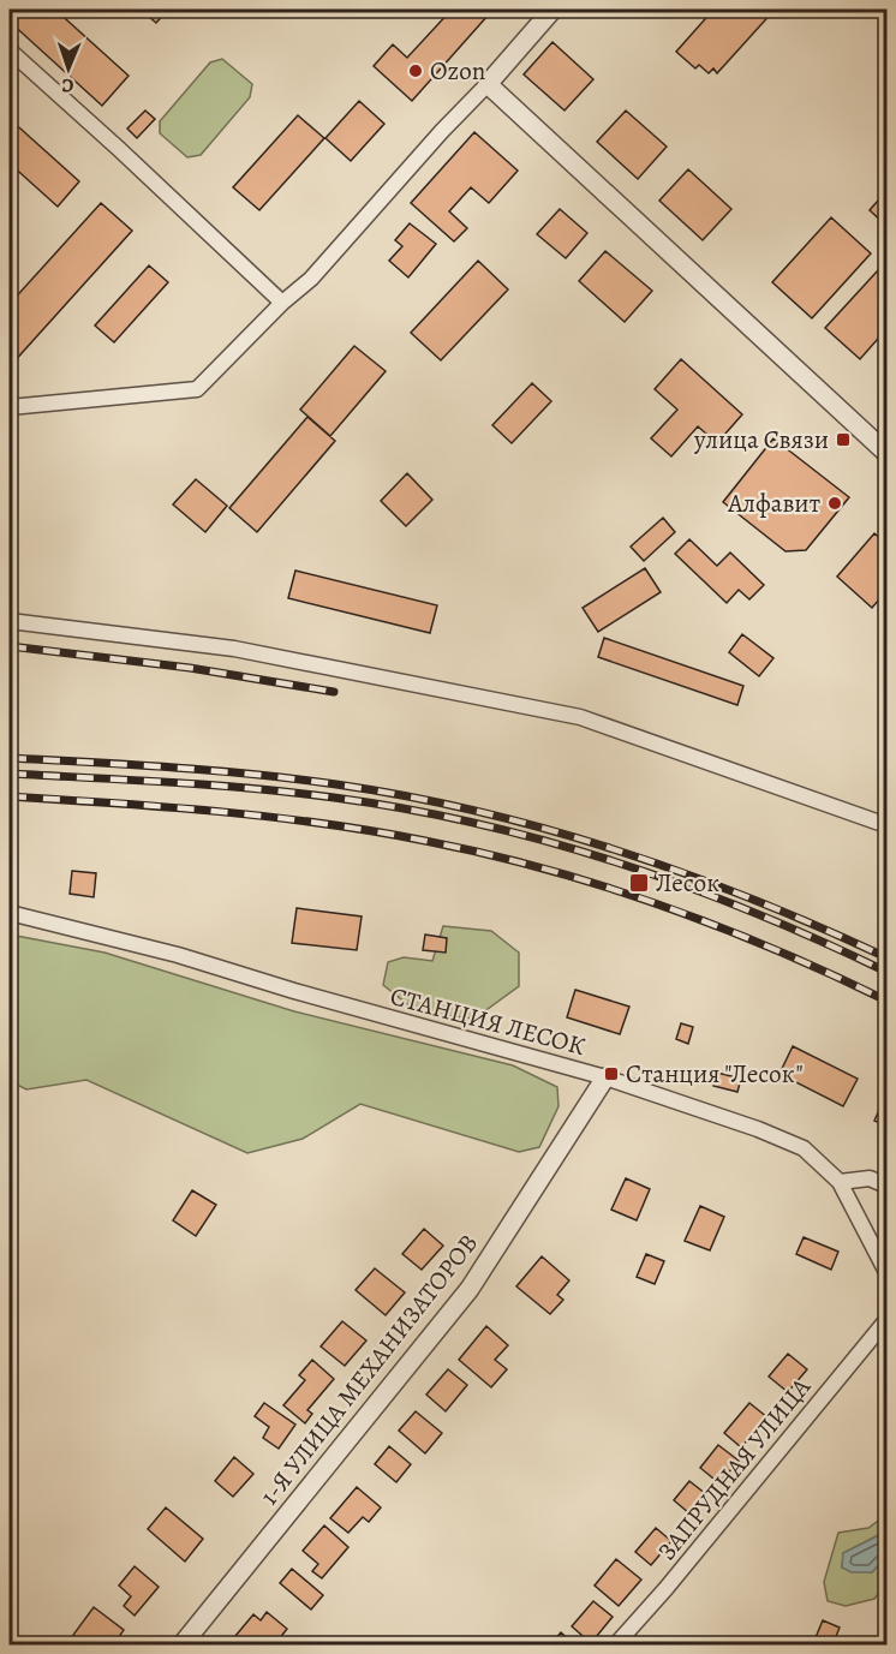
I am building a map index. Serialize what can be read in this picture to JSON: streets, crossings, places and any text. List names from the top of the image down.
{
  "streets": {
    "street": ["СТАНЦИЯ ЛЕСОК", "1-Я УЛИЦА МЕХАНИЗАТОРОВ", "ЗАПРУДНАЯ УЛИЦА"]
  },
  "crossings": [
    ["СТАНЦИЯ ЛЕСОК", "1-Я УЛИЦА МЕХАНИЗАТОРОВ"]
  ],
  "places": {
    "other": ["Ozon", "Алфавит"],
    "transit": ["улица Связи", "Лесок", "Станция \"Лесок\""]
  },
  "north": "bottom"
}
